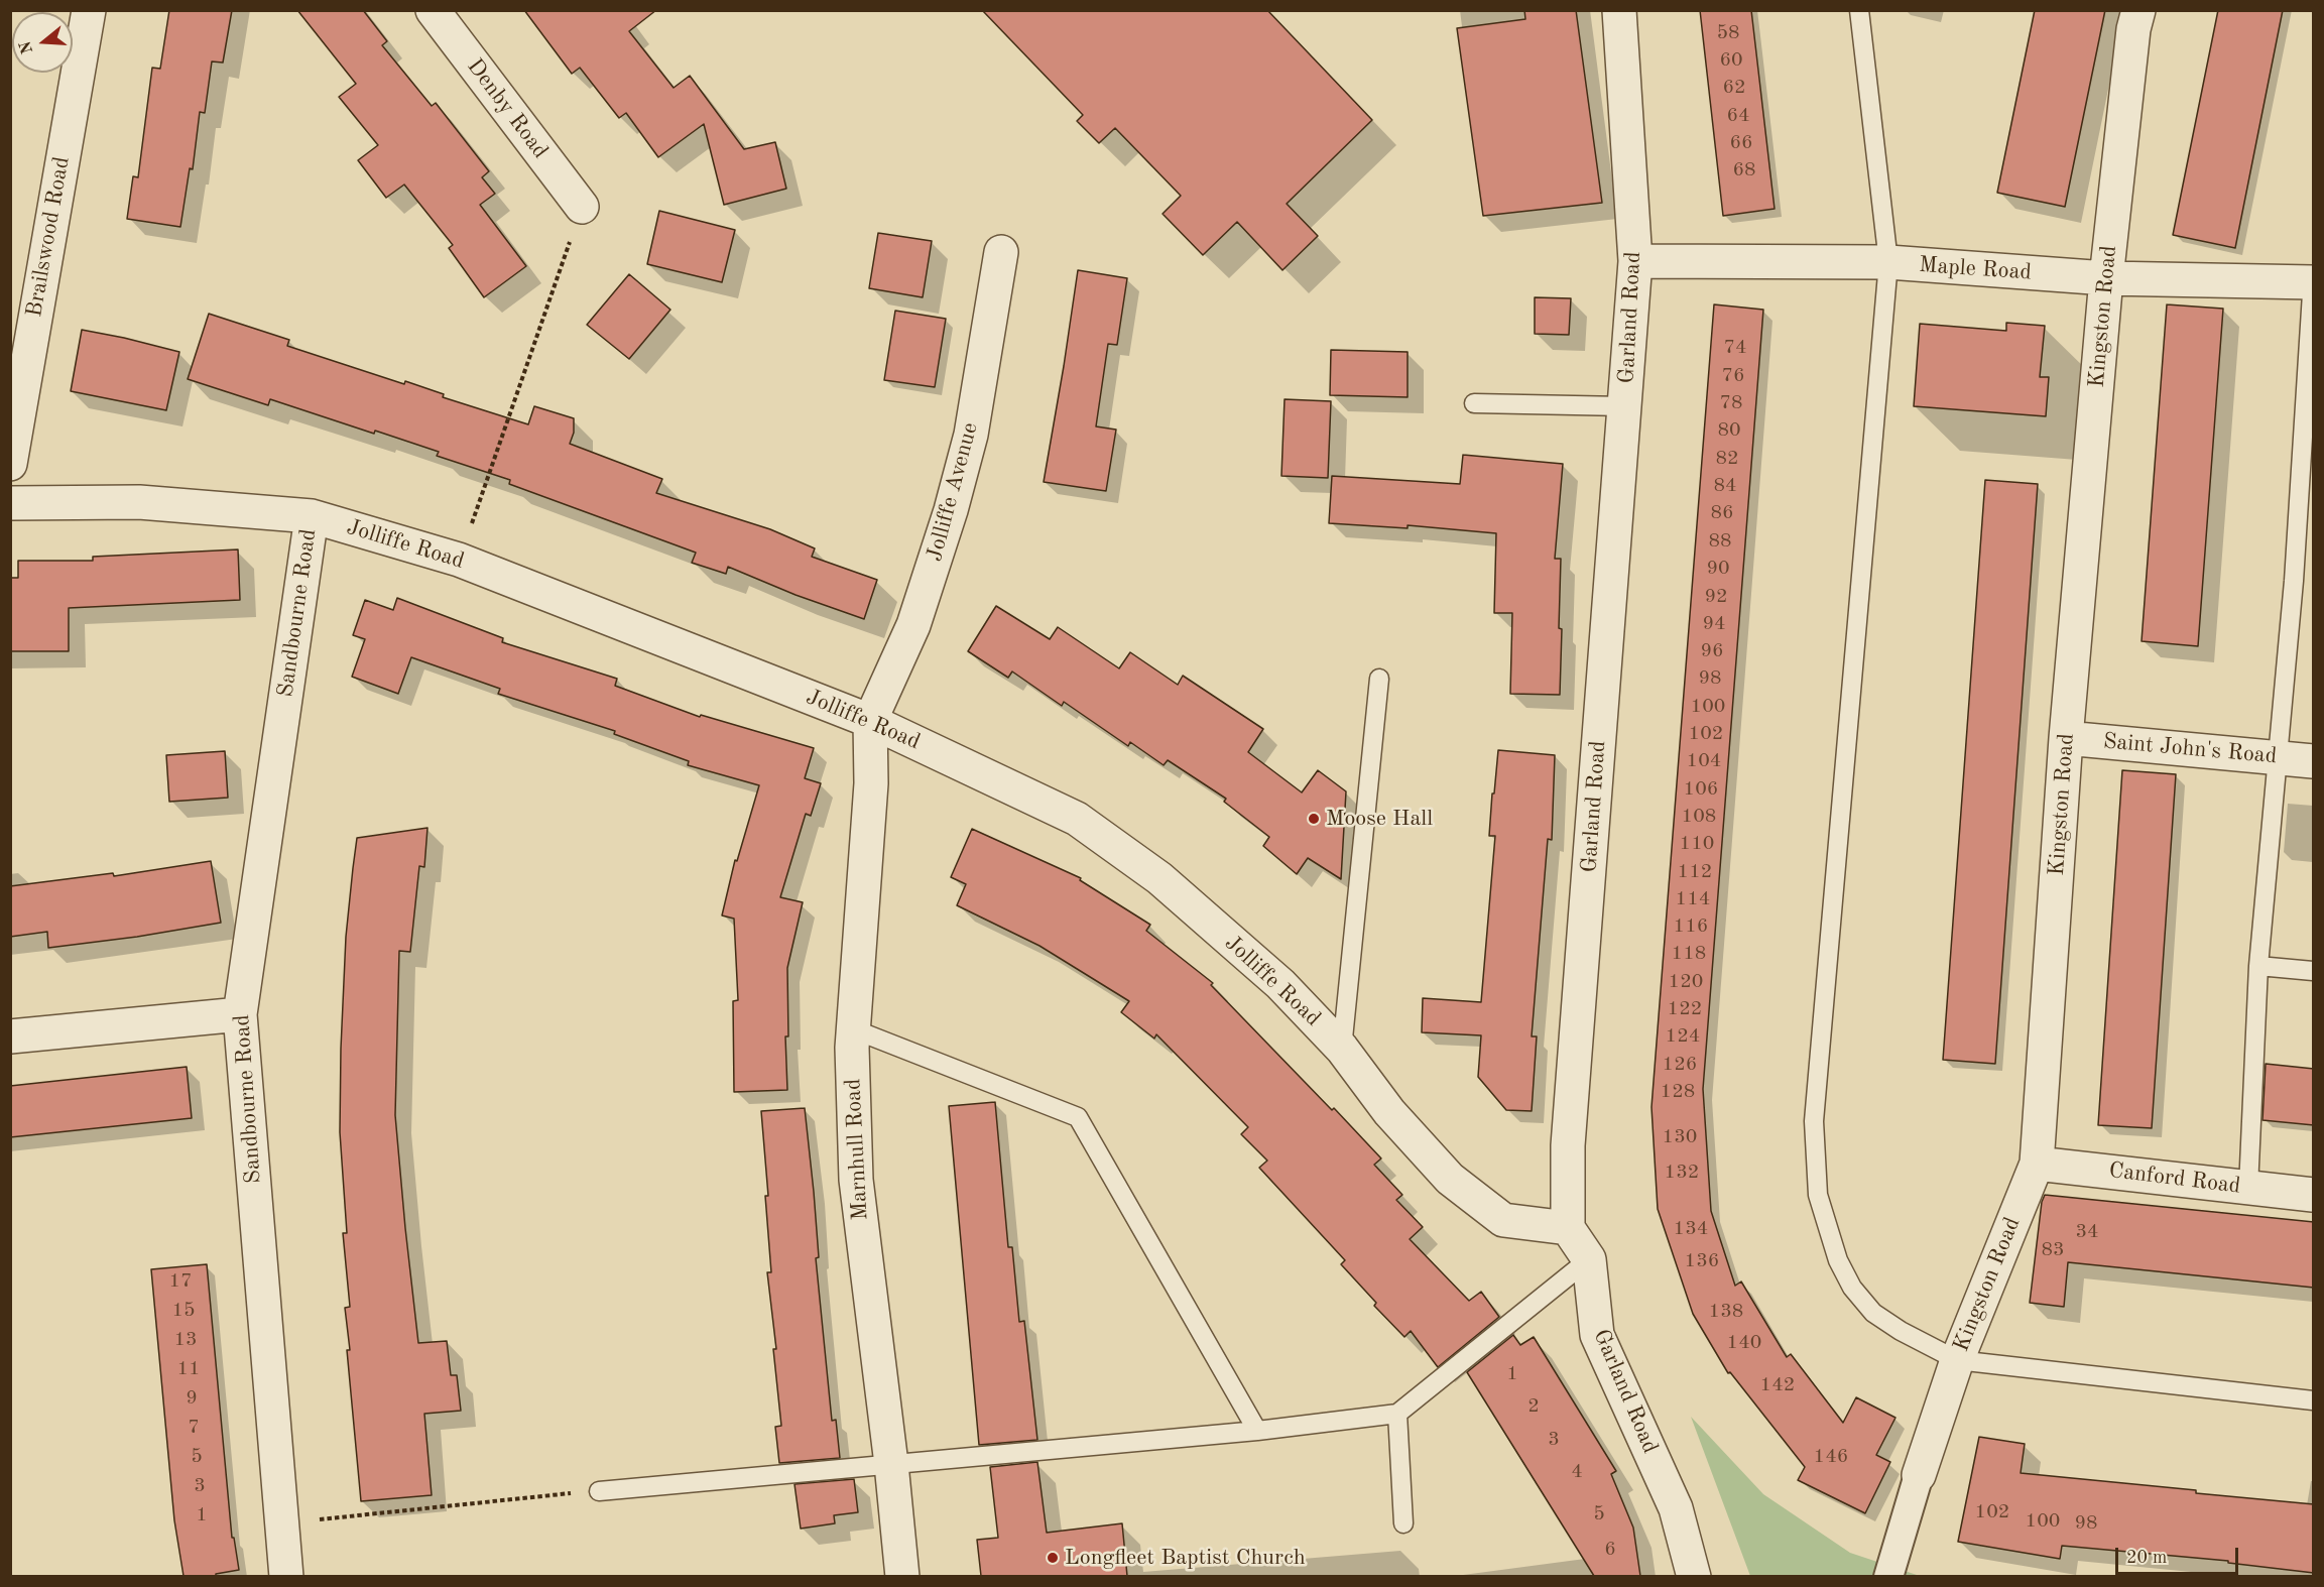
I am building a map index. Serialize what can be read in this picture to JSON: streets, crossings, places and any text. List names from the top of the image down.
{
  "streets": {
    "street": [
      "Denby Road",
      "Brailswood Road",
      "Maple Road",
      "Kingston Road",
      "Garland Road",
      "Jolliffe Avenue",
      "Jolliffe Road",
      "Sandbourne Road",
      "Saint John's Road",
      "Marnhull Road",
      "Canford Road"
    ]
  },
  "crossings": [
    ["Maple Road", "Kingston Road"],
    ["Maple Road", "Garland Road"],
    ["Kingston Road", "Saint John's Road"],
    ["Kingston Road", "Canford Road"],
    ["Garland Road", "Jolliffe Road"],
    ["Jolliffe Avenue", "Jolliffe Road"],
    ["Jolliffe Avenue", "Marnhull Road"],
    ["Jolliffe Road", "Sandbourne Road"],
    ["Jolliffe Road", "Marnhull Road"]
  ],
  "places": ["Moose Hall", "Longfleet Baptist Church"],
  "house_numbers": [
    "58",
    "60",
    "62",
    "64",
    "66",
    "68",
    "74",
    "76",
    "78",
    "80",
    "82",
    "84",
    "86",
    "88",
    "90",
    "92",
    "94",
    "96",
    "98",
    "100",
    "102",
    "104",
    "106",
    "108",
    "110",
    "112",
    "114",
    "116",
    "118",
    "120",
    "122",
    "124",
    "126",
    "128",
    "130",
    "132",
    "134",
    "34",
    "83",
    "136",
    "17",
    "15",
    "138",
    "13",
    "140",
    "11",
    "1",
    "142",
    "9",
    "2",
    "7",
    "3",
    "5",
    "146",
    "4",
    "3",
    "102",
    "5",
    "1",
    "100",
    "98",
    "6"
  ],
  "scale_bar": "20 m",
  "north": "left"
}
